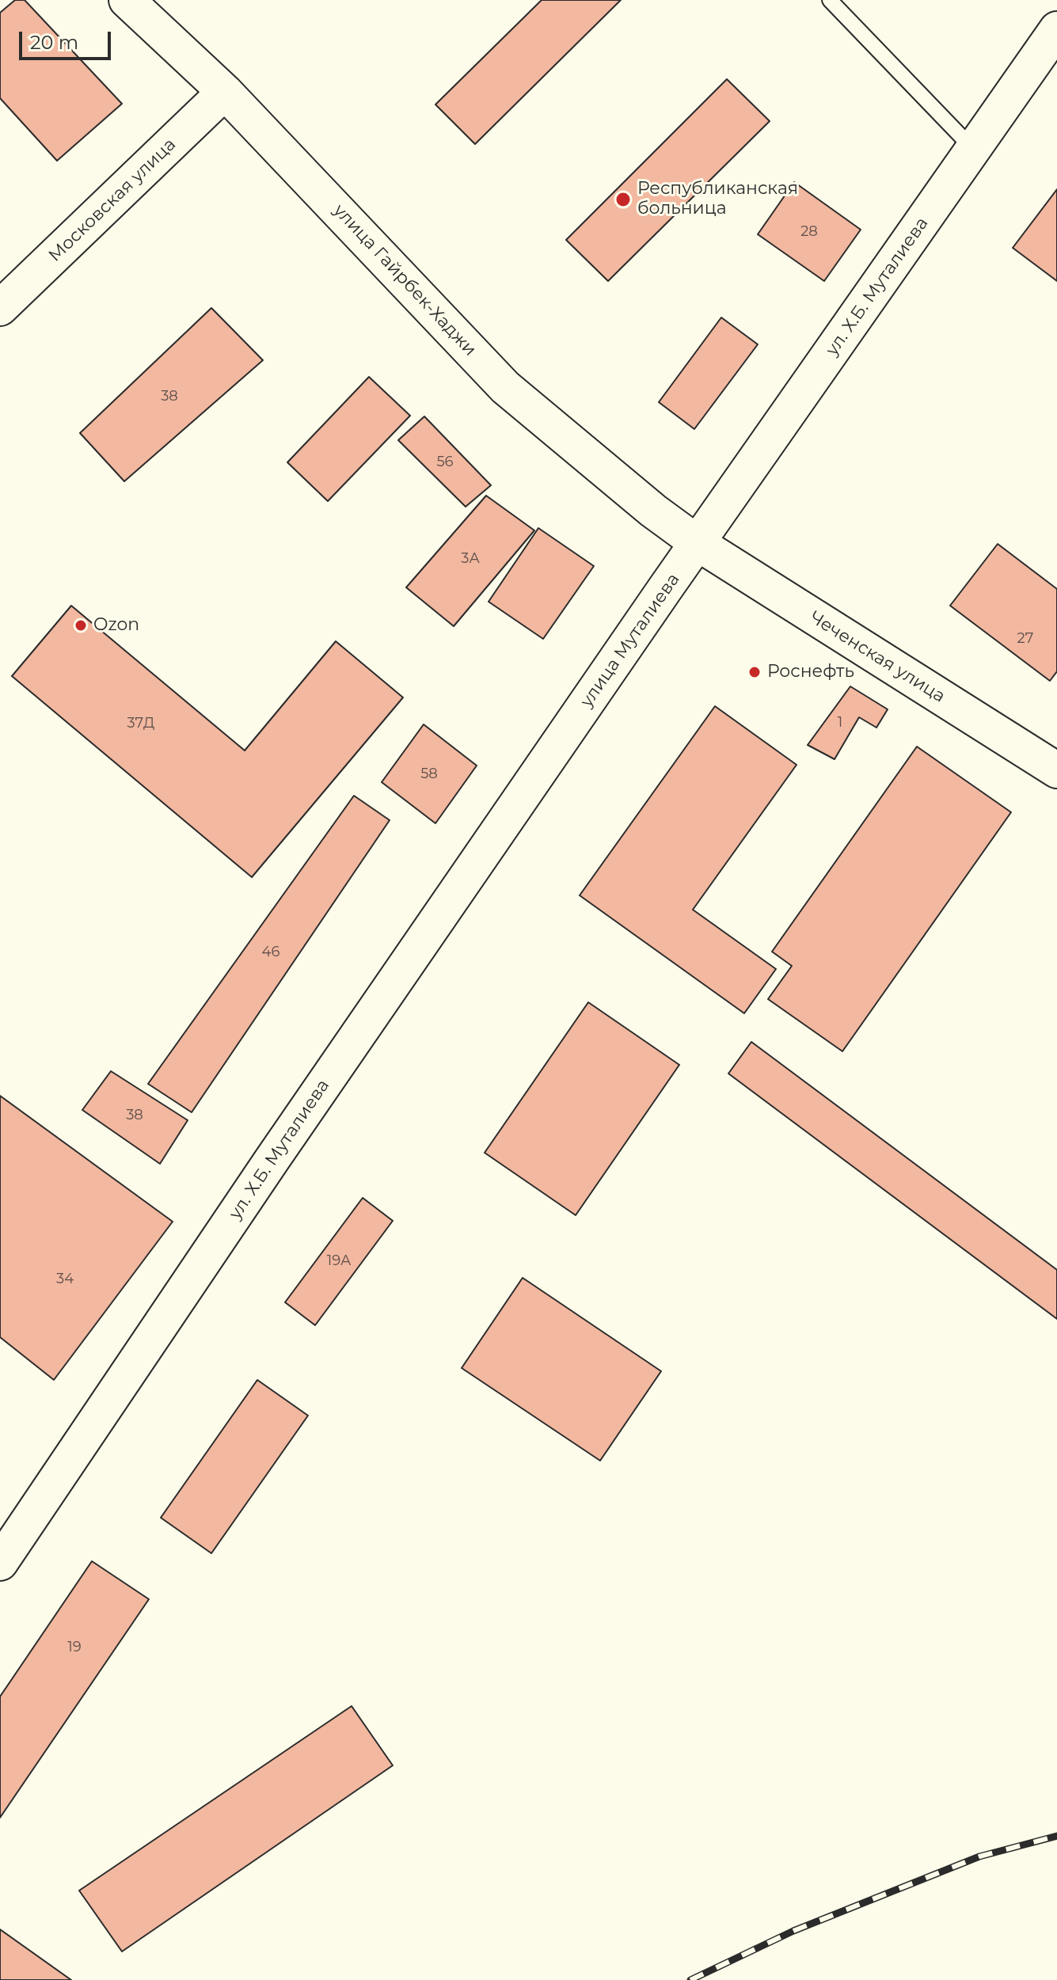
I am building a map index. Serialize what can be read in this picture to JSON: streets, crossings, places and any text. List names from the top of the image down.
{
  "streets": {
    "main road": [
      "Московская улица",
      "улица Гайрбек-Хаджи",
      "ул. Х.Б. Муталиева",
      "улица Муталиева",
      "Чеченская улица"
    ]
  },
  "crossings": [
    ["Московская улица", "улица Гайрбек-Хаджи"],
    ["улица Гайрбек-Хаджи", "ул. Х.Б. Муталиева"],
    ["улица Гайрбек-Хаджи", "улица Муталиева"],
    ["улица Гайрбек-Хаджи", "Чеченская улица"],
    ["ул. Х.Б. Муталиева", "улица Муталиева"],
    ["ул. Х.Б. Муталиева", "Чеченская улица"],
    ["улица Муталиева", "Чеченская улица"]
  ],
  "places": ["Республиканская больница", "Ozon", "Роснефть"],
  "house_numbers": [
    "28",
    "38",
    "56",
    "3А",
    "27",
    "1",
    "37Д",
    "58",
    "46",
    "38",
    "19А",
    "34",
    "19"
  ],
  "scale_bar": "20 m"
}
